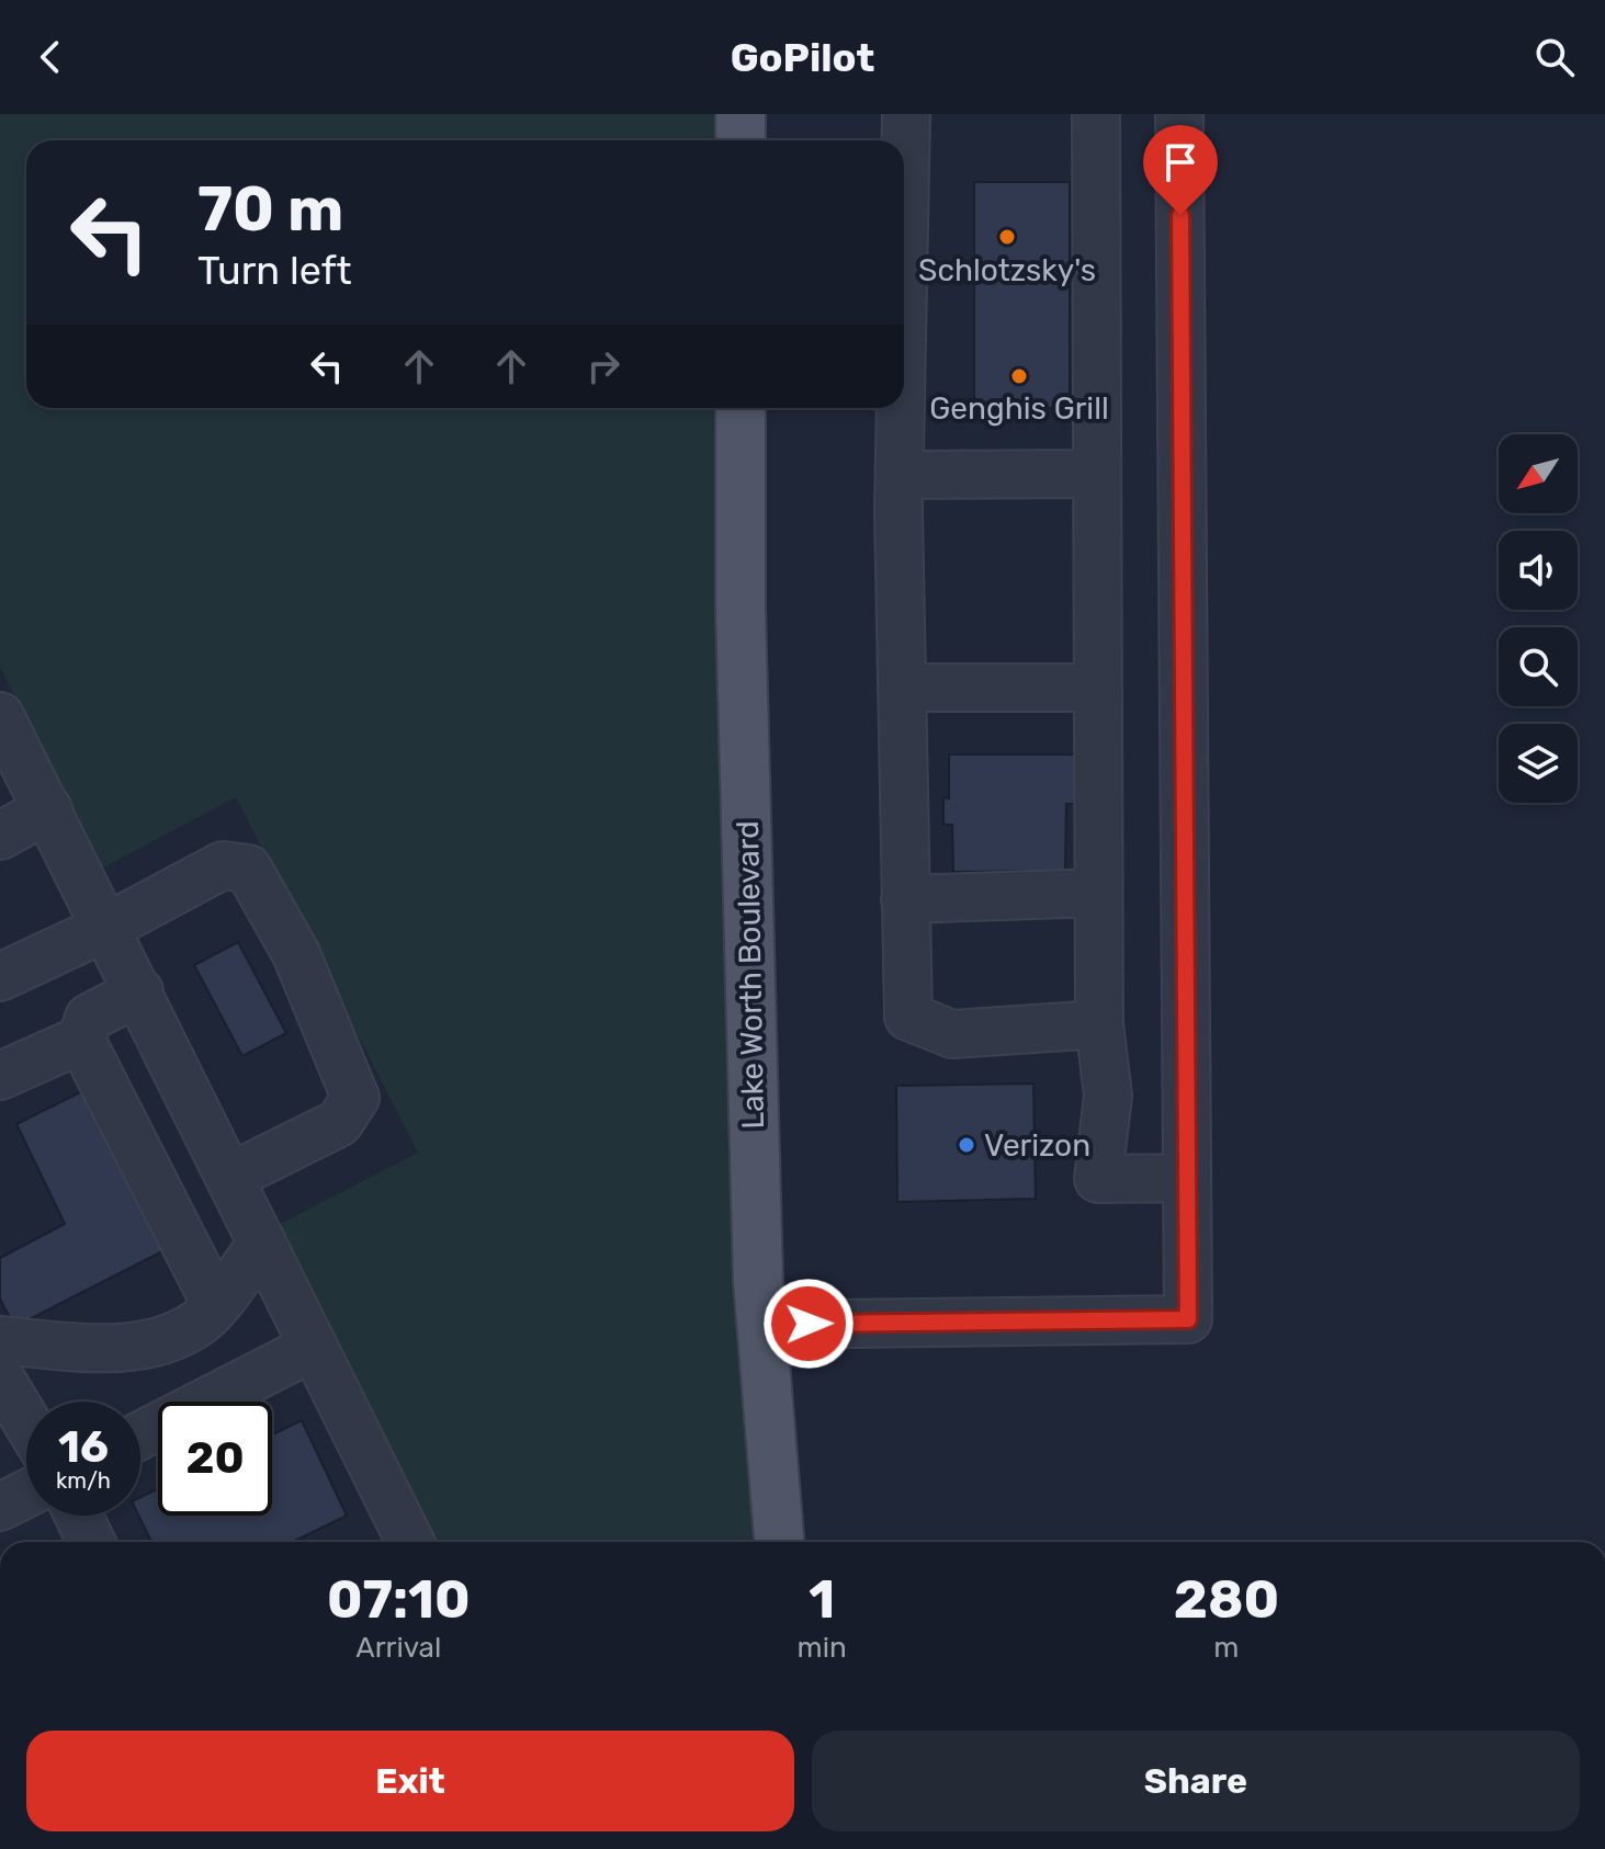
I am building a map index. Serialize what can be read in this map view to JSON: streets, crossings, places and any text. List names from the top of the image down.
{
  "streets": {
    "main road": ["Lake Worth Boulevard"]
  },
  "places": ["Schlotzsky's", "Genghis Grill", "Verizon"],
  "north": "bottom left",
  "page": {
    "header": "GoPilot",
    "turn": ["70 m", "Turn left"],
    "speed": "16 km/h",
    "limit": "20",
    "eta": [
      "07:10",
      "Arrival",
      "1",
      "min",
      "280",
      "m"
    ],
    "buttons": ["Exit", "Share"]
  }
}
